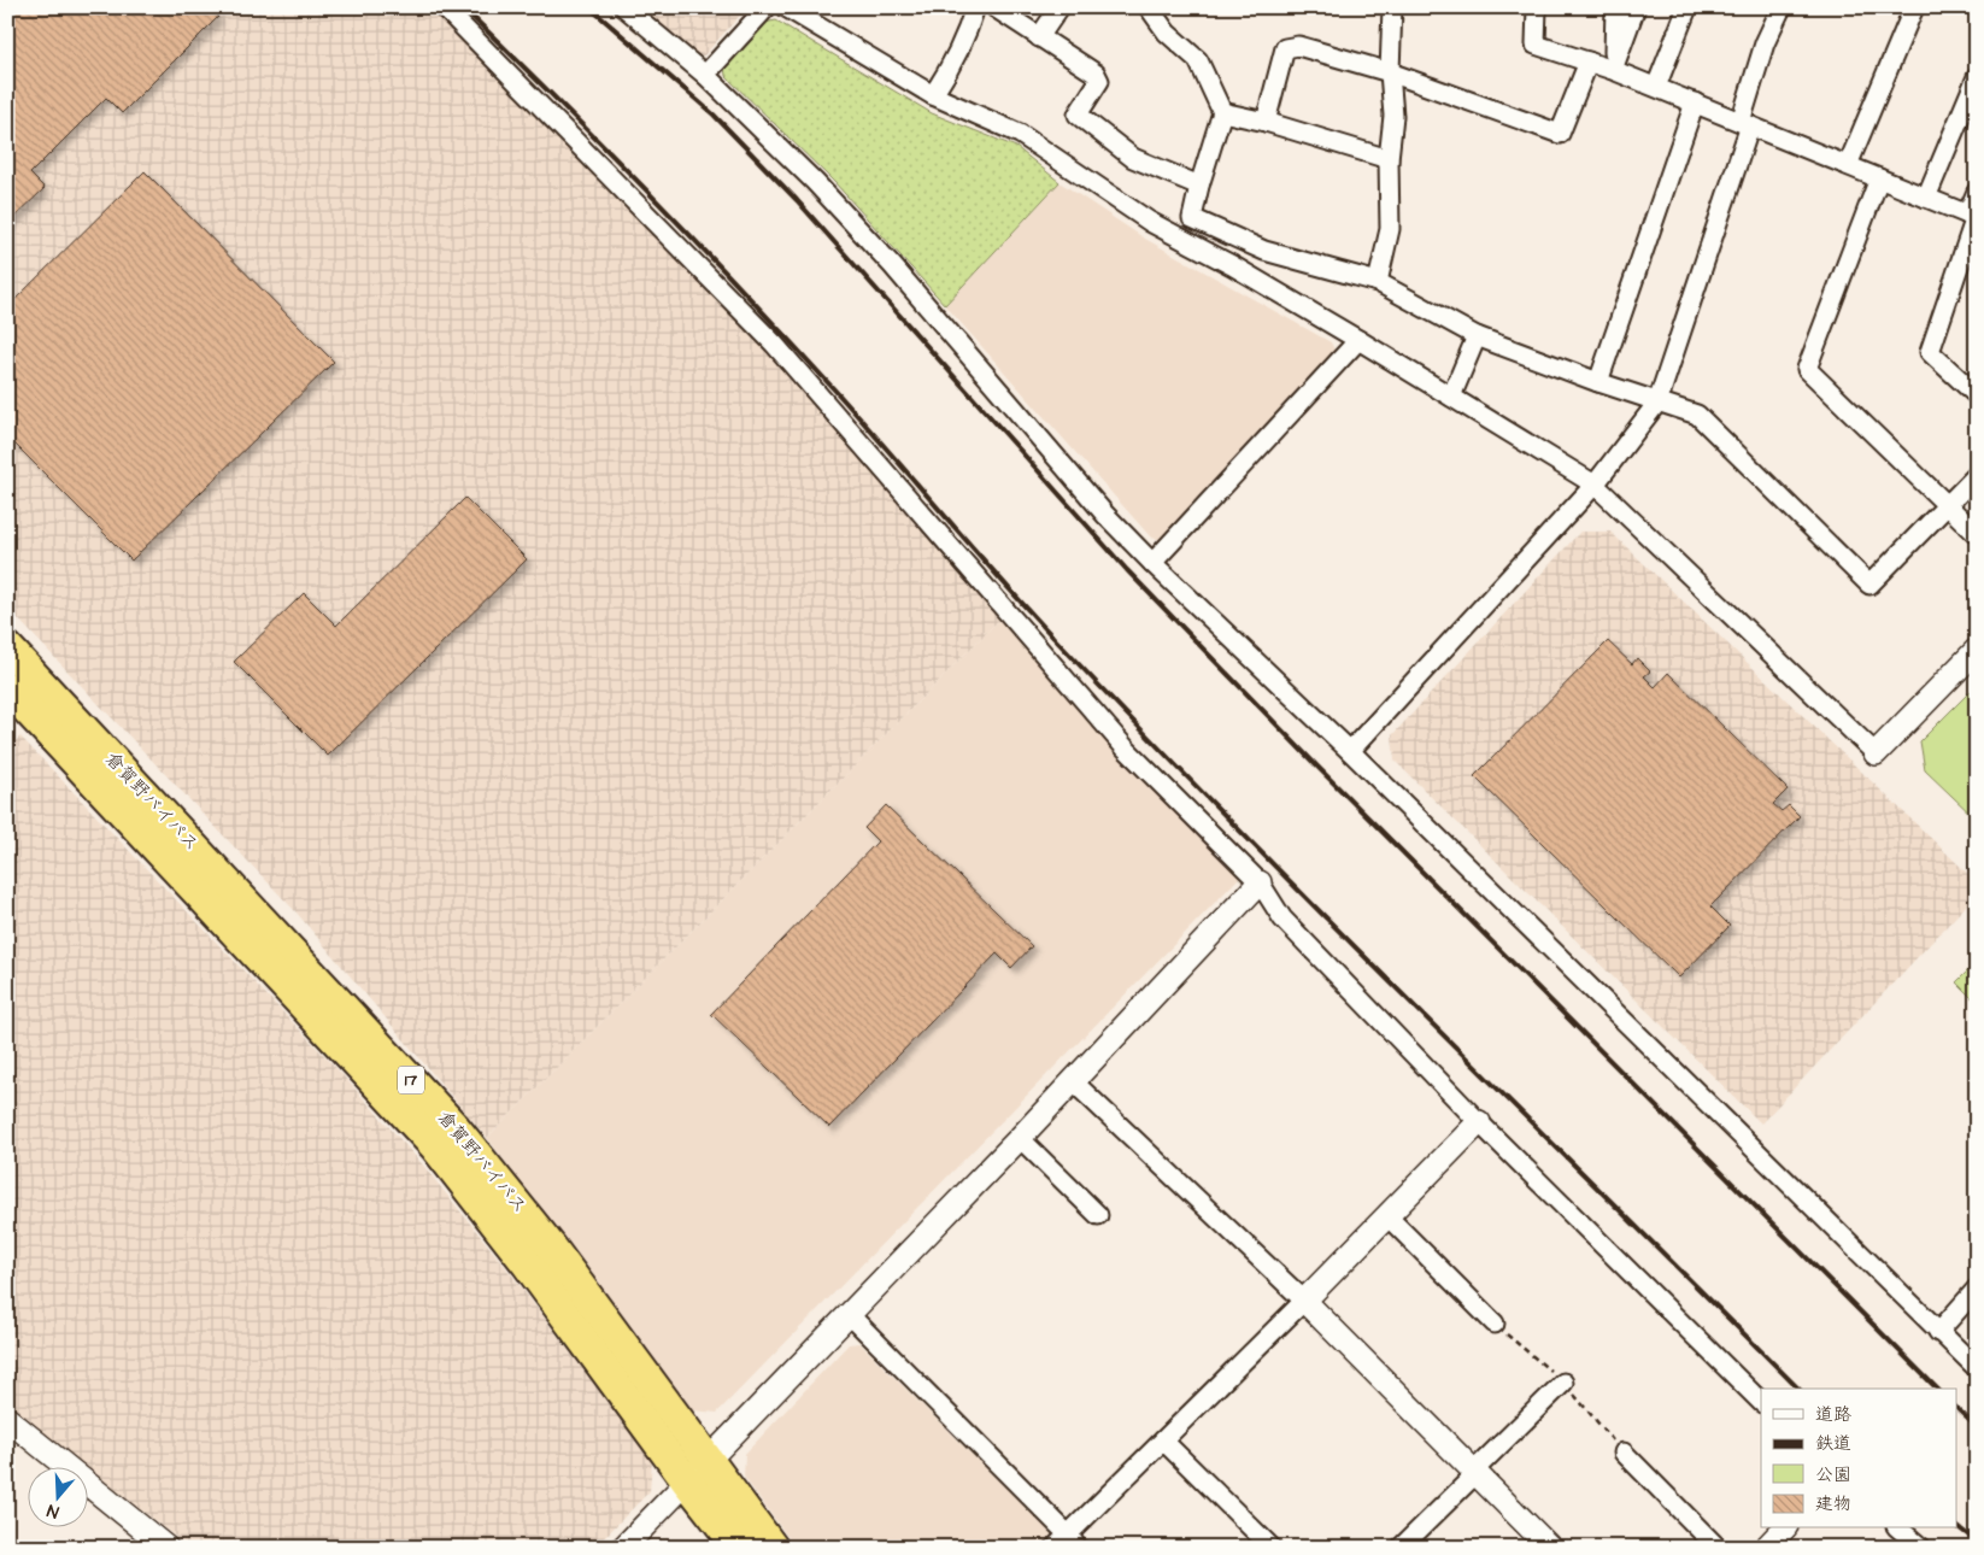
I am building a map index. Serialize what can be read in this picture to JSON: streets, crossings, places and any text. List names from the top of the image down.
{
  "streets": {
    "highway": ["倉賀野バイパス", "17"]
  },
  "legend": [
    "道路",
    "鉄道",
    "公園",
    "建物"
  ],
  "north": "bottom"
}
